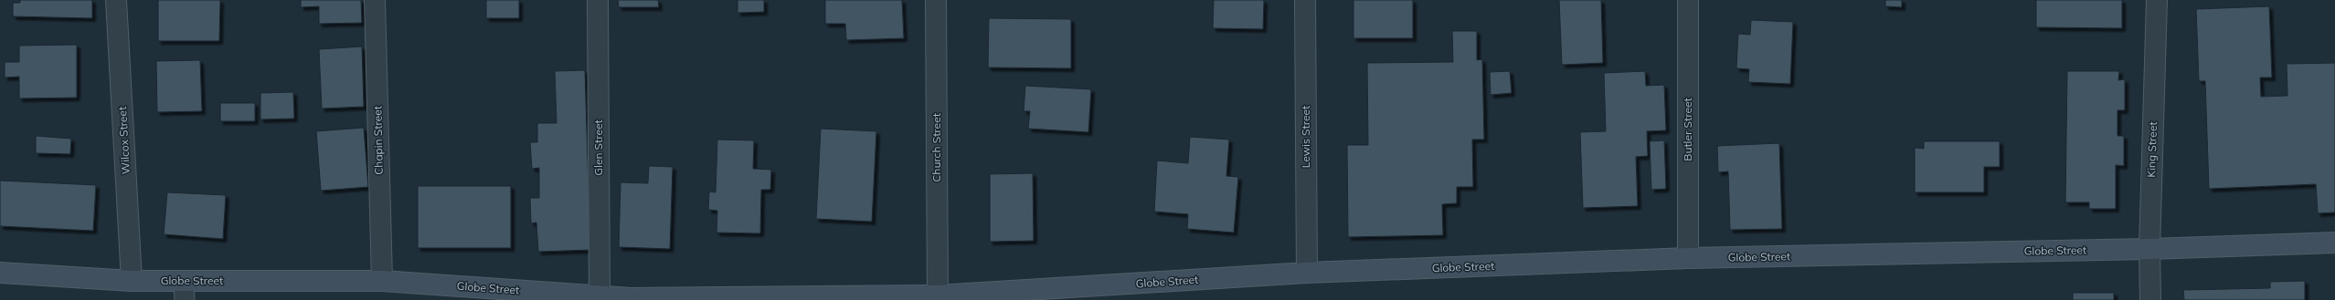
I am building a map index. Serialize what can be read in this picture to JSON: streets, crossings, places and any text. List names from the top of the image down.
{
  "streets": {
    "main road": ["Globe Street"],
    "street": [
      "Butler Street",
      "Lewis Street",
      "Wilcox Street",
      "Chapin Street",
      "Glen Street",
      "Church Street",
      "King Street"
    ]
  },
  "crossings": [
    ["Butler Street", "Globe Street"],
    ["Lewis Street", "Globe Street"],
    ["Wilcox Street", "Globe Street"],
    ["Chapin Street", "Globe Street"],
    ["Glen Street", "Globe Street"],
    ["Church Street", "Globe Street"],
    ["King Street", "Globe Street"]
  ]
}
